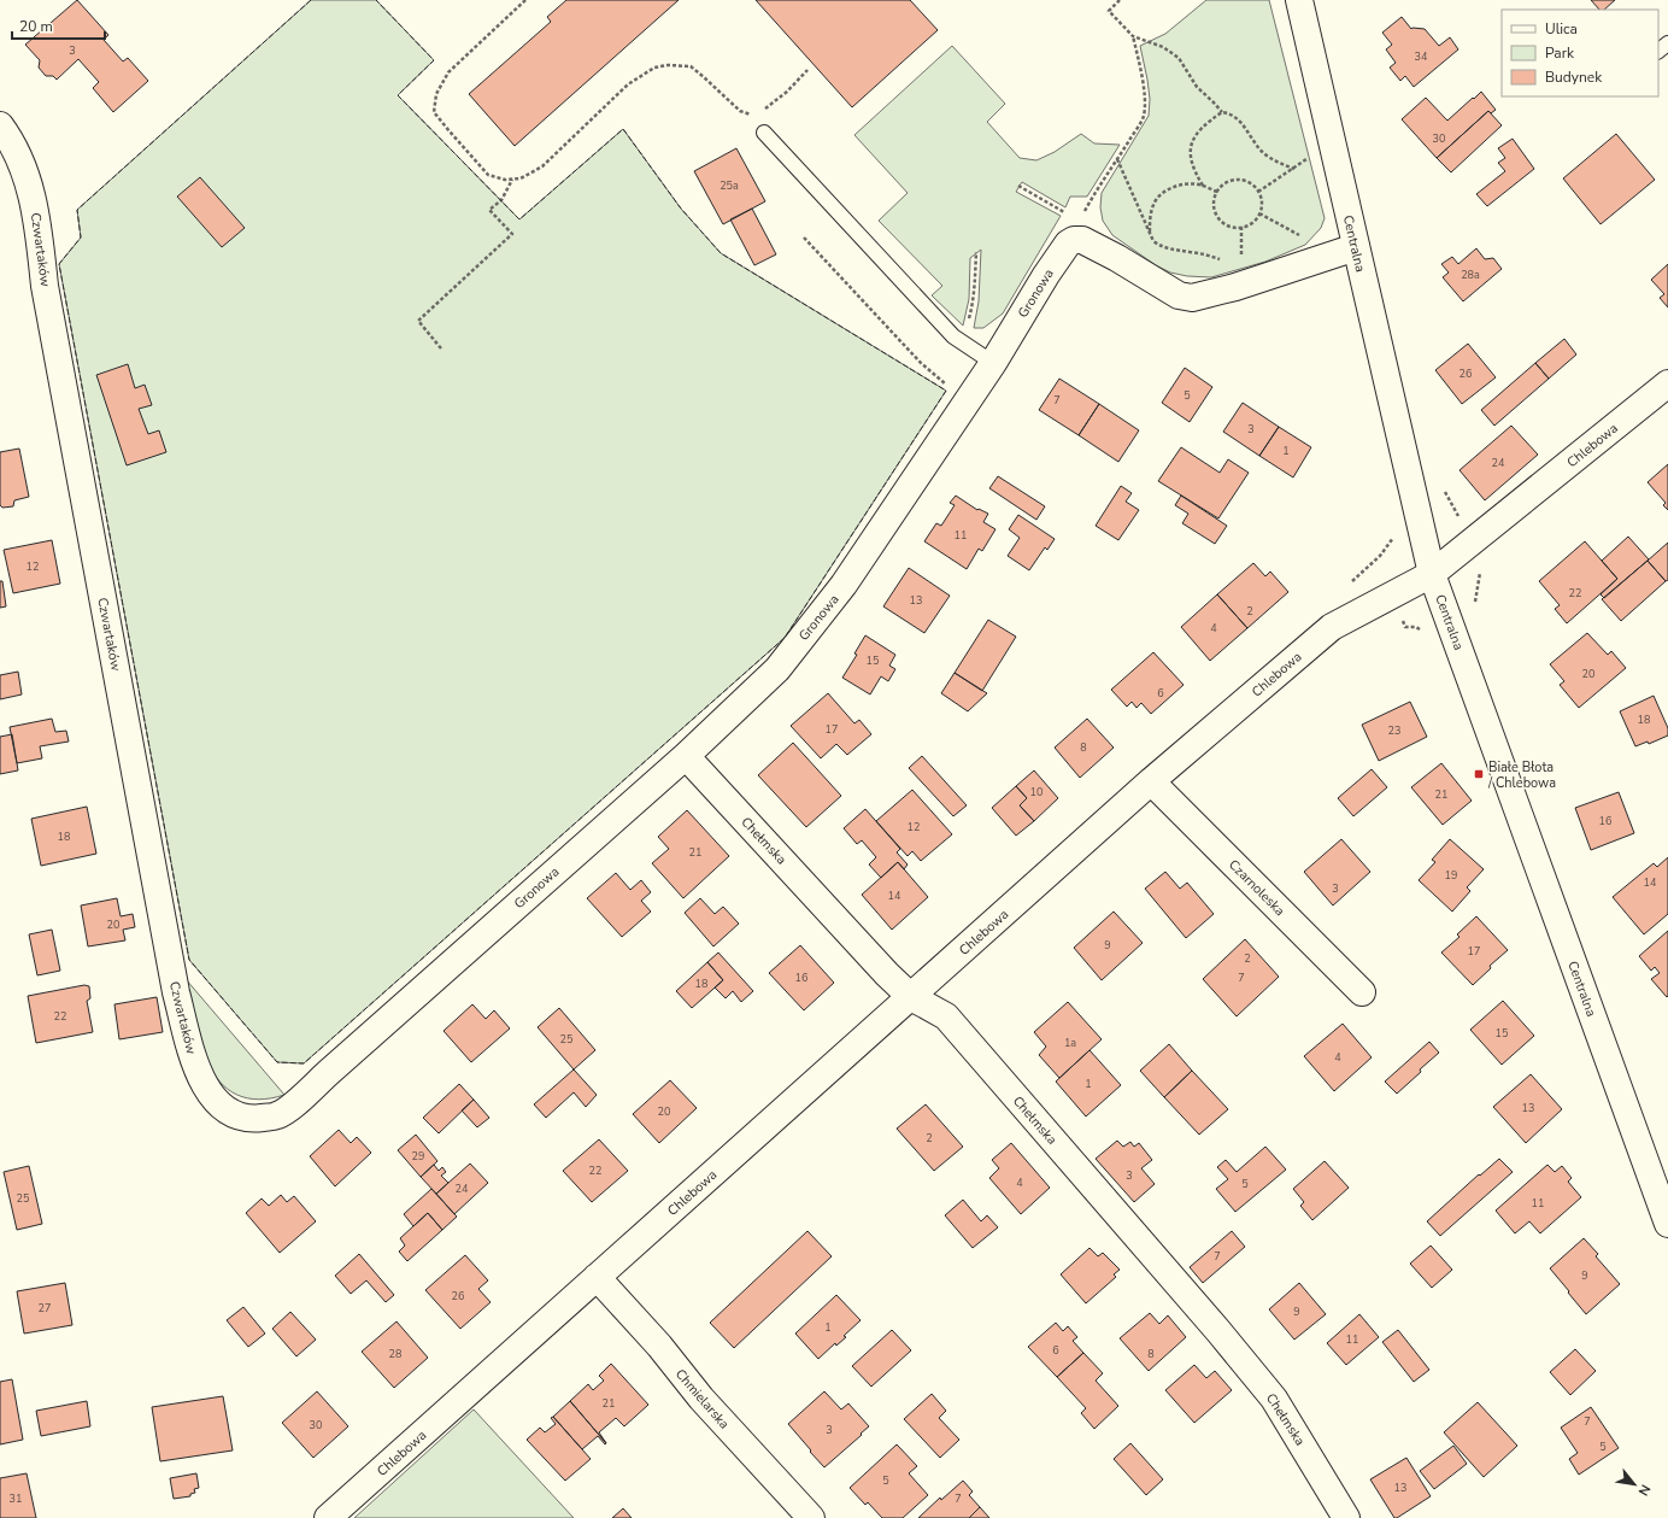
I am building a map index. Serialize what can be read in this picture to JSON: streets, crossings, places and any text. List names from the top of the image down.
{
  "streets": {
    "street": [
      "Centralna",
      "Czwartaków",
      "Gronowa",
      "Chlebowa",
      "Chełmska",
      "Czarnoleska",
      "Chmielarska"
    ]
  },
  "crossings": [
    ["Centralna", "Chlebowa"],
    ["Czwartaków", "Gronowa"],
    ["Gronowa", "Chełmska"],
    ["Chlebowa", "Chełmska"],
    ["Chlebowa", "Czarnoleska"],
    ["Chlebowa", "Chmielarska"]
  ],
  "places": {
    "transit": ["Białe Błota / Chlebowa"]
  },
  "house_numbers": [
    "3",
    "34",
    "30",
    "25a",
    "28a",
    "26",
    "5",
    "7",
    "3",
    "1",
    "24",
    "11",
    "12",
    "22",
    "13",
    "2",
    "4",
    "15",
    "20",
    "6",
    "18",
    "17",
    "23",
    "8",
    "10",
    "21",
    "16",
    "12",
    "18",
    "21",
    "19",
    "14",
    "3",
    "14",
    "20",
    "9",
    "17",
    "2",
    "16",
    "7",
    "18",
    "22",
    "15",
    "25",
    "1a",
    "4",
    "1",
    "13",
    "20",
    "2",
    "29",
    "22",
    "3",
    "4",
    "5",
    "24",
    "25",
    "11",
    "7",
    "9",
    "26",
    "27",
    "9",
    "1",
    "11",
    "6",
    "28",
    "8",
    "21",
    "7",
    "30",
    "3",
    "5",
    "5",
    "13",
    "31",
    "7"
  ],
  "legend": ["Ulica", "Park", "Budynek"],
  "scale_bar": "20 m",
  "north": "bottom right"
}
